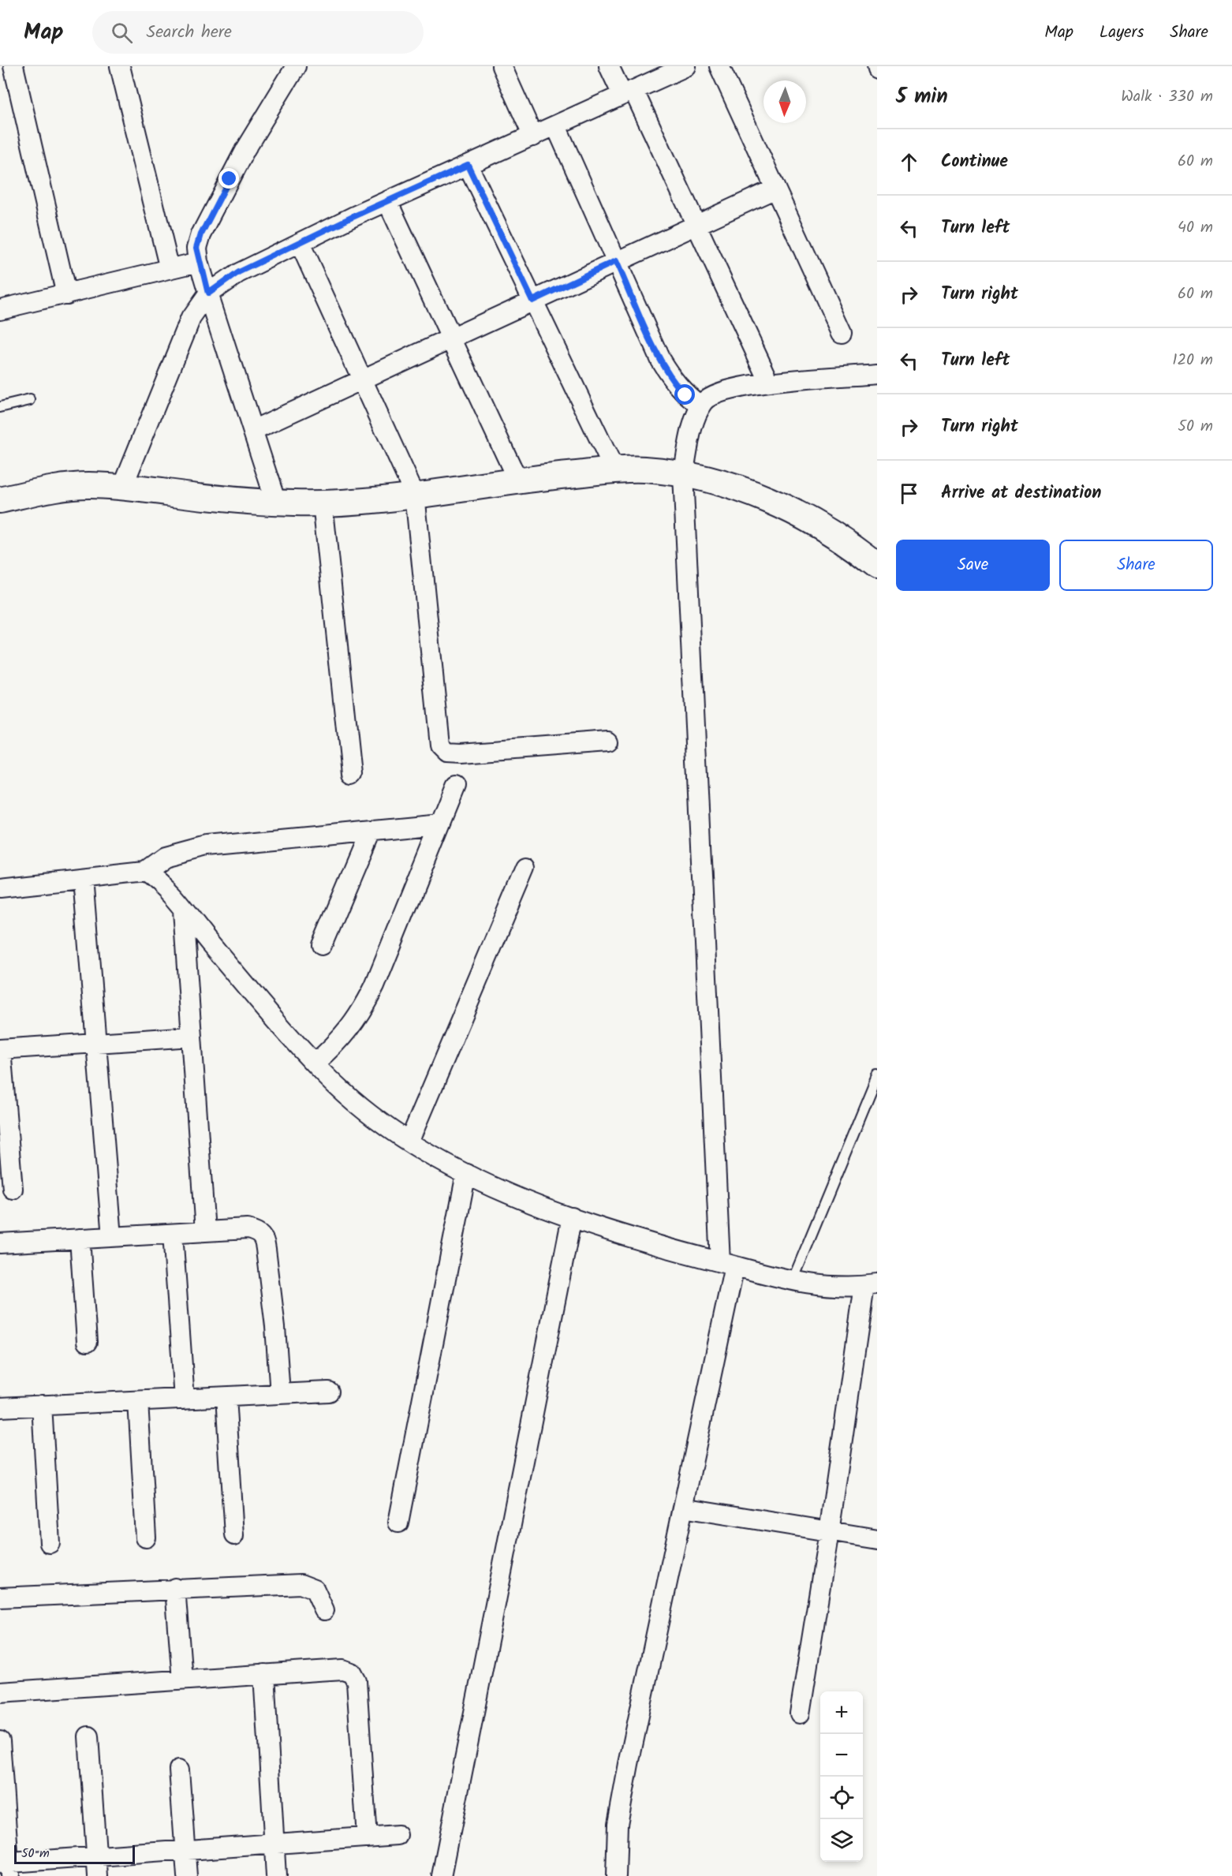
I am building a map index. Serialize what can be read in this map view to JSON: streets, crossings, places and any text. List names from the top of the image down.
{
  "scale_bar": "50 m",
  "north": "bottom",
  "page": {
    "header": "Map",
    "search": "Search here",
    "nav": ["Map", "Layers", "Share"],
    "heading": ["5 min", "Walk · 330 m"],
    "list": [
      ["Continue", "60 m"],
      ["Turn left", "40 m"],
      ["Turn right", "60 m"],
      ["Turn left", "120 m"],
      ["Turn right", "50 m"],
      "Arrive at destination"
    ],
    "buttons": ["Save", "Share"],
    "map_buttons": ["+", "−"],
    "scale": "50 m"
  }
}
